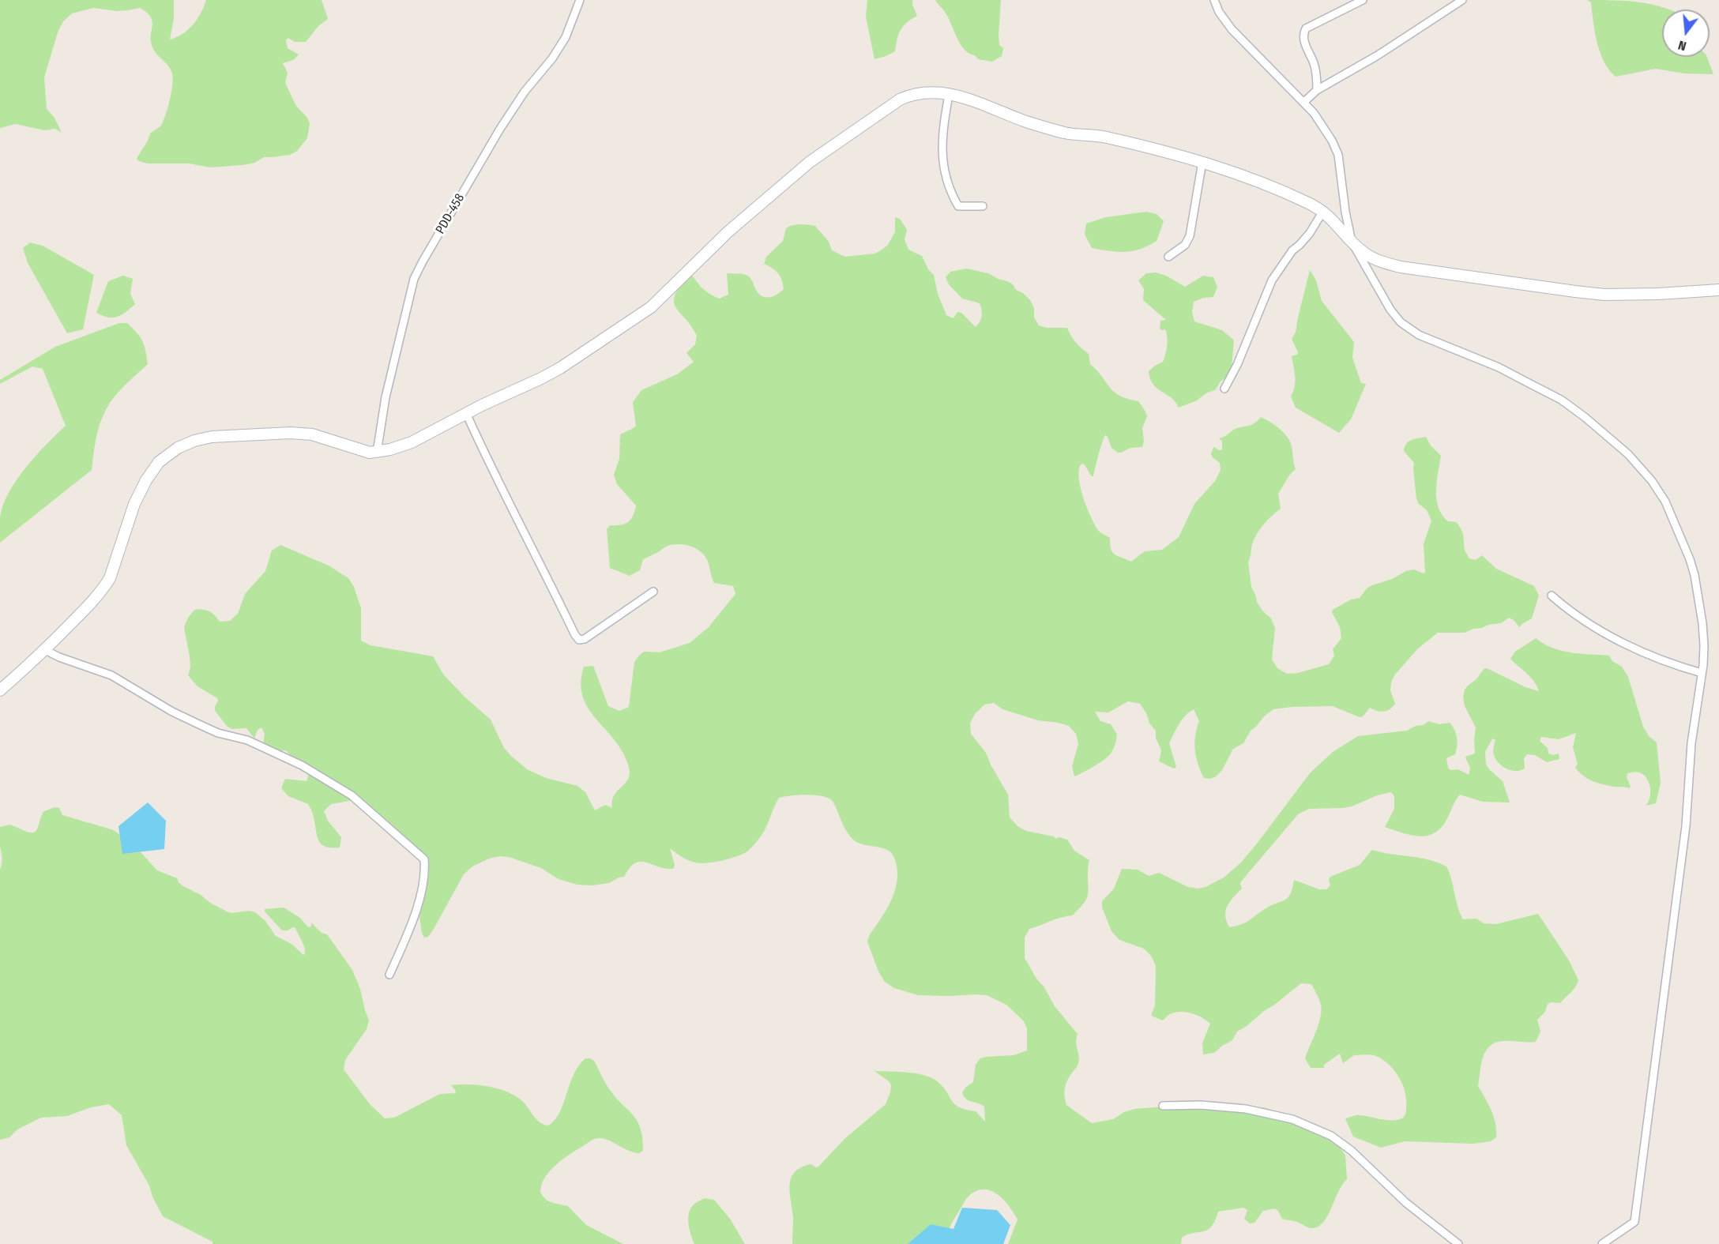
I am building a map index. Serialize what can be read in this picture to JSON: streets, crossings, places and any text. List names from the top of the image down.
{
  "streets": {
    "street": ["PDD-458"]
  },
  "north": "bottom"
}
